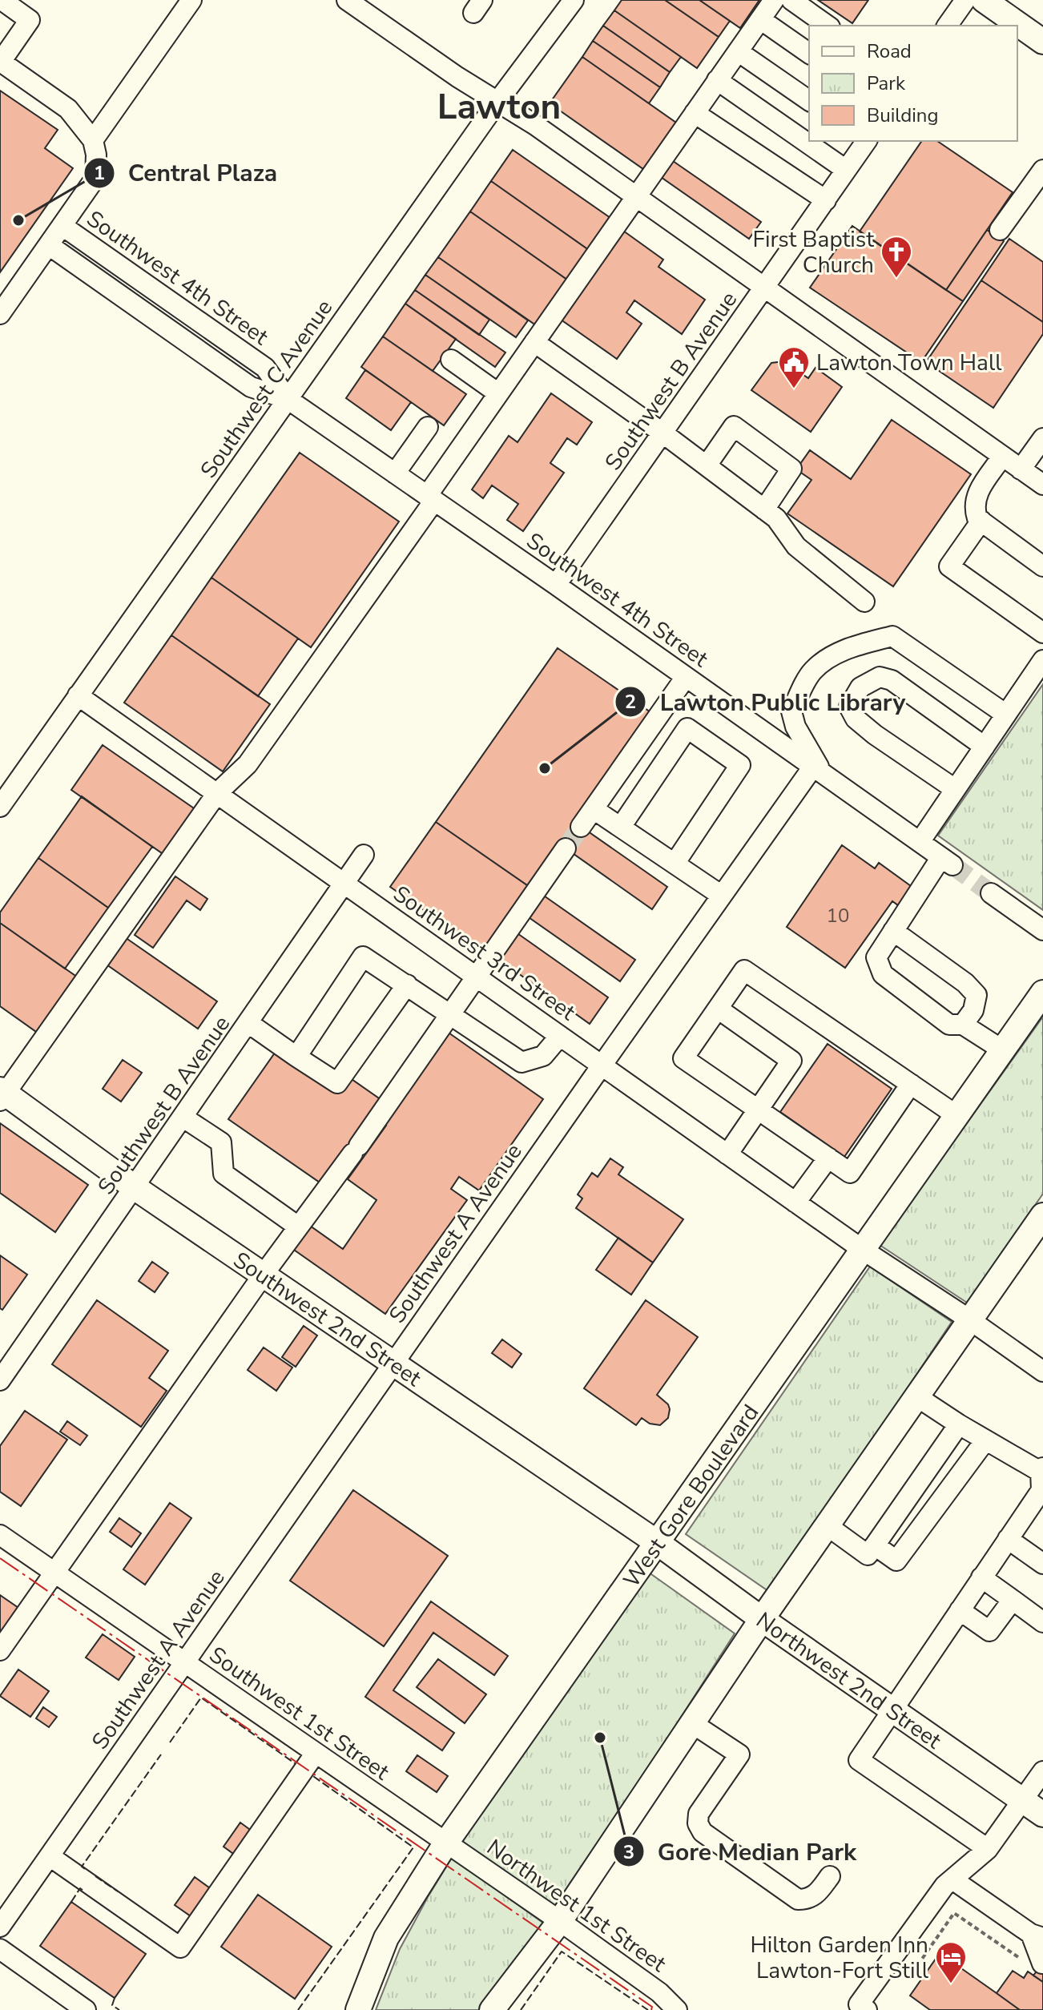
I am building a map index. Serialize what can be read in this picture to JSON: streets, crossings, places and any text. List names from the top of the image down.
{
  "streets": {
    "main road": ["Southwest 2nd Street", "West Gore Boulevard", "Northwest 2nd Street"],
    "street": [
      "Southwest 4th Street",
      "Southwest B Avenue",
      "Southwest C Avenue",
      "Southwest 3rd Street",
      "Southwest A Avenue",
      "Southwest 1st Street",
      "Northwest 1st Street"
    ]
  },
  "crossings": [
    ["Southwest 4th Street", "Southwest B Avenue"],
    ["Southwest 4th Street", "Southwest C Avenue"],
    ["Southwest 4th Street", "Southwest A Avenue"],
    ["Southwest B Avenue", "Southwest 3rd Street"],
    ["Southwest B Avenue", "Southwest 2nd Street"],
    ["Southwest C Avenue", "Southwest 3rd Street"],
    ["Southwest 3rd Street", "Southwest A Avenue"],
    ["Southwest 3rd Street", "West Gore Boulevard"],
    ["Southwest A Avenue", "Southwest 2nd Street"],
    ["Southwest A Avenue", "Southwest 1st Street"],
    ["Southwest 2nd Street", "West Gore Boulevard"],
    ["Southwest 2nd Street", "Northwest 2nd Street"],
    ["West Gore Boulevard", "Northwest 2nd Street"],
    ["West Gore Boulevard", "Southwest 1st Street"],
    ["West Gore Boulevard", "Northwest 1st Street"],
    ["Southwest 1st Street", "Northwest 1st Street"]
  ],
  "districts": ["Lawton"],
  "places": {
    "other": ["Central Plaza", "Lawton Public Library", "Gore Median Park"],
    "church": ["First Baptist Church"],
    "public building": ["Lawton Town Hall"],
    "hotel": ["Hilton Garden Inn Lawton-Fort Still"]
  },
  "house_numbers": ["10"],
  "legend": ["Road", "Park", "Building"]
}
